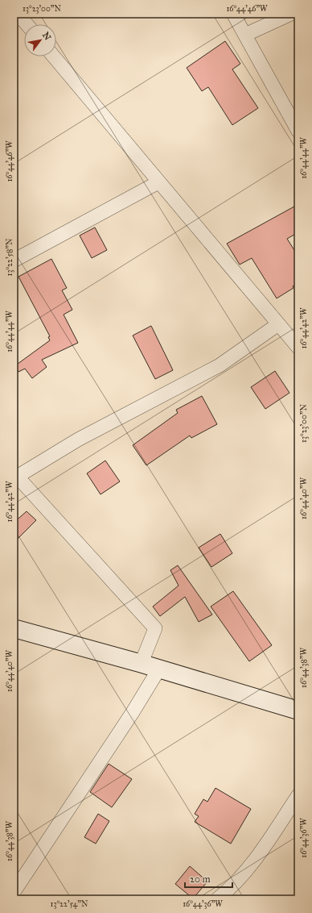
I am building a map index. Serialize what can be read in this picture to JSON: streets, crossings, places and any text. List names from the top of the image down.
{
  "scale_bar": "20 m",
  "north": "top right",
  "coordinates": [
    "13°23'00\"N",
    "16°44'46\"W",
    "16°44'44\"W",
    "13°22'58\"N",
    "16°44'42\"W",
    "16°44'40\"W",
    "16°44'38\"W",
    "16°44'36\"W",
    "13°22'54\"N"
  ]
}
